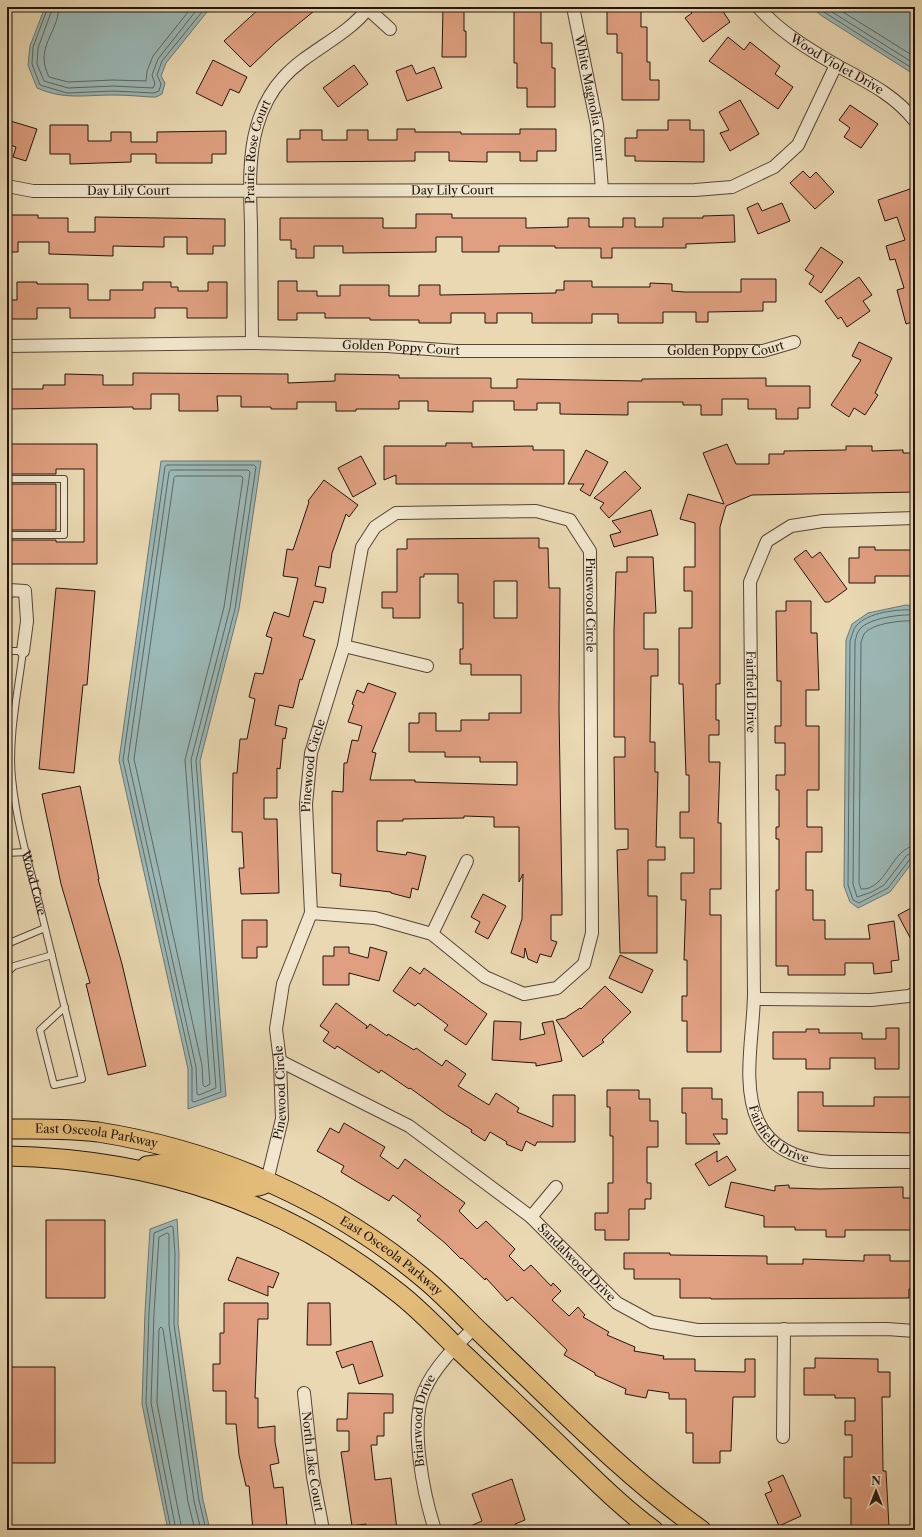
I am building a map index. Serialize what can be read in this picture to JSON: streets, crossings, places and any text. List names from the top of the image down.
{
  "streets": {
    "main road": ["East Osceola Parkway"],
    "street": [
      "Wood Violet Drive",
      "White Magnolia Court",
      "Prairie Rose Court",
      "Day Lily Court",
      "Golden Poppy Court",
      "Pinewood Circle",
      "Fairfield Drive",
      "Wood Cove",
      "Sandalwood Drive",
      "Briarwood Drive",
      "North Lake Court"
    ]
  },
  "crossings": [
    ["Wood Violet Drive", "Day Lily Court"],
    ["White Magnolia Court", "Day Lily Court"],
    ["Prairie Rose Court", "Day Lily Court"],
    ["Prairie Rose Court", "Golden Poppy Court"],
    ["Pinewood Circle", "East Osceola Parkway"],
    ["Pinewood Circle", "Sandalwood Drive"],
    ["East Osceola Parkway", "Briarwood Drive"]
  ],
  "north": "top"
}
